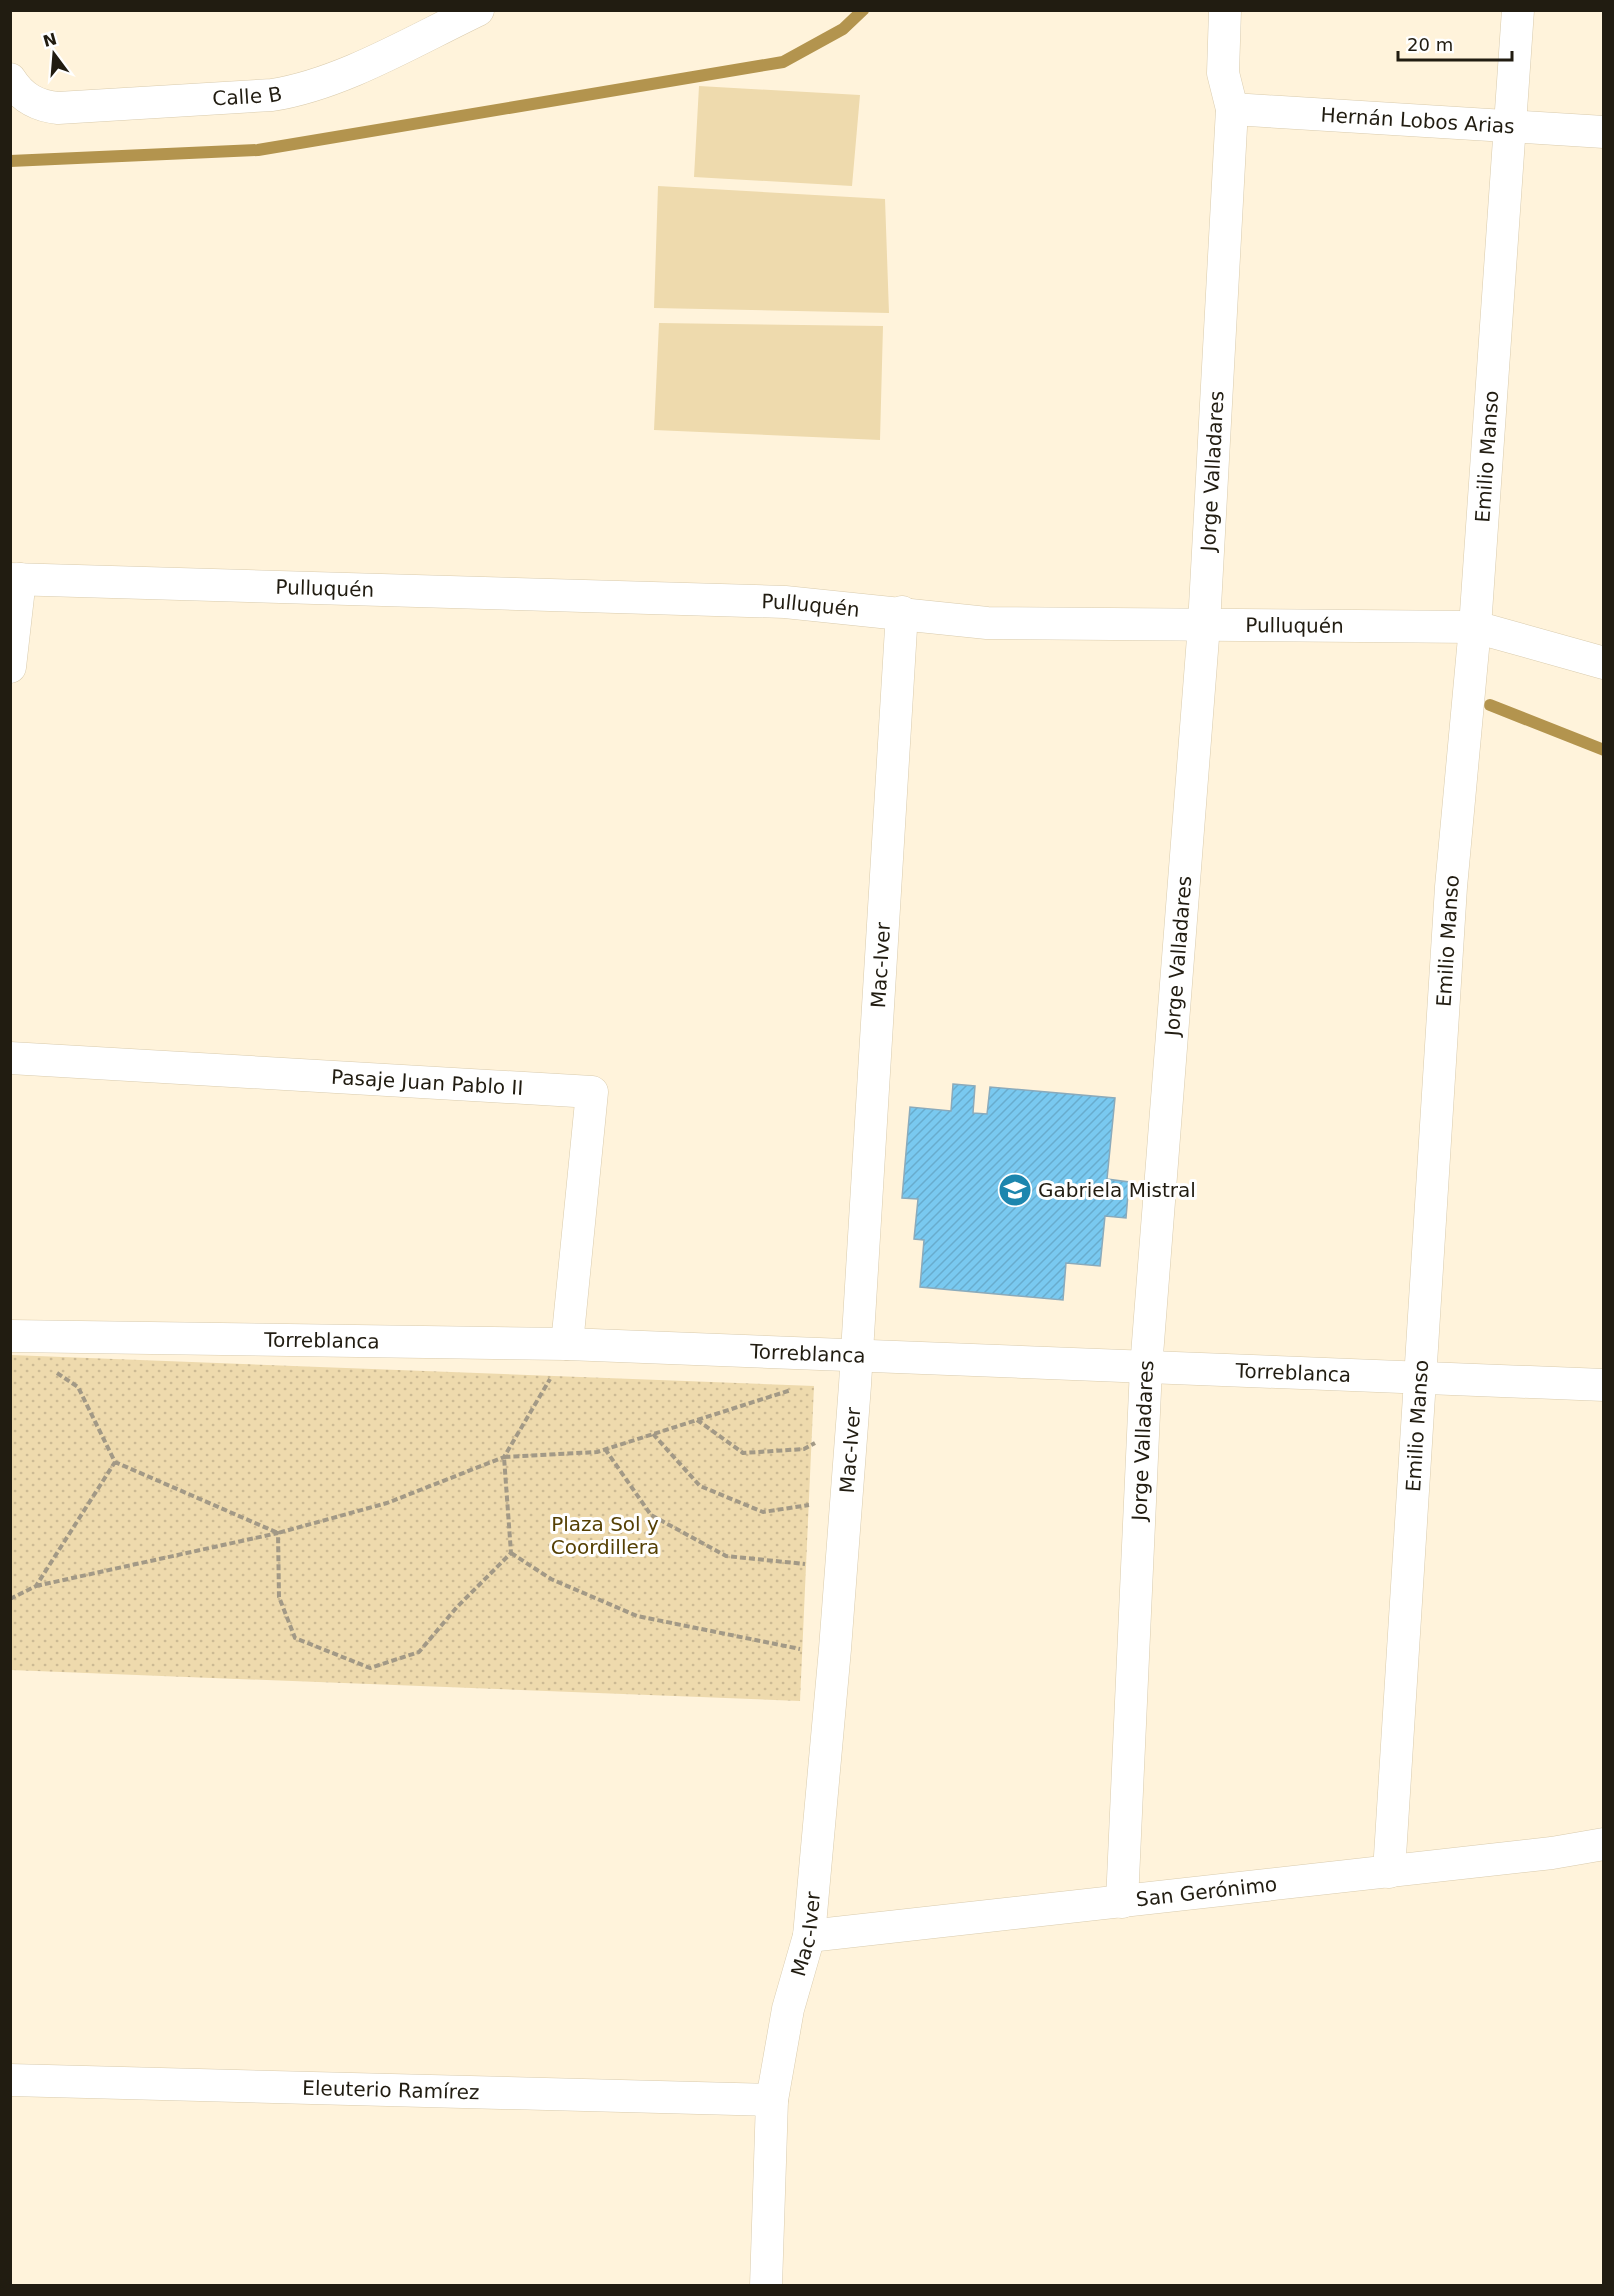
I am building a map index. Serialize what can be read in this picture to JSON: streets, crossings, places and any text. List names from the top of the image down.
{
  "streets": {
    "street": [
      "Calle B",
      "Hernán Lobos Arias",
      "Emilio Manso",
      "Jorge Valladares",
      "Pulluquén",
      "Mac-Iver",
      "Pasaje Juan Pablo II",
      "Torreblanca",
      "San Gerónimo",
      "Eleuterio Ramírez"
    ]
  },
  "crossings": [
    ["Hernán Lobos Arias", "Emilio Manso"],
    ["Hernán Lobos Arias", "Jorge Valladares"],
    ["Emilio Manso", "Pulluquén"],
    ["Emilio Manso", "Torreblanca"],
    ["Emilio Manso", "San Gerónimo"],
    ["Jorge Valladares", "Pulluquén"],
    ["Jorge Valladares", "Torreblanca"],
    ["Jorge Valladares", "San Gerónimo"],
    ["Pulluquén", "Mac-Iver"],
    ["Mac-Iver", "Torreblanca"],
    ["Mac-Iver", "San Gerónimo"],
    ["Mac-Iver", "Eleuterio Ramírez"],
    ["Pasaje Juan Pablo II", "Torreblanca"]
  ],
  "parks": ["Plaza Sol y Coordillera"],
  "places": {
    "school or university": ["Gabriela Mistral"]
  },
  "scale_bar": "20 m",
  "north": "top"
}
